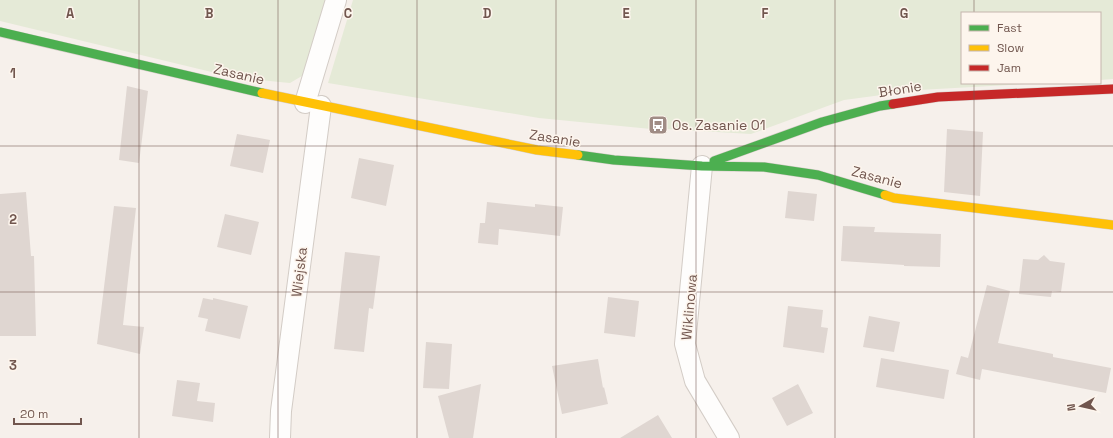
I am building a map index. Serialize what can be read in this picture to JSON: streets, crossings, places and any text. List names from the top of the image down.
{
  "streets": {
    "street": [
      "Zasanie",
      "Błonie",
      "Wiejska",
      "Wiklinowa"
    ]
  },
  "crossings": [
    ["Zasanie", "Błonie"],
    ["Zasanie", "Wiejska"],
    ["Zasanie", "Wiklinowa"],
    ["Błonie", "Wiklinowa"]
  ],
  "places": {
    "bus stop": ["Os. Zasanie 01"]
  },
  "legend": ["Fast", "Slow", "Jam"],
  "scale_bar": "20 m",
  "north": "left",
  "grid": {
    "columns": [
      "A",
      "B",
      "C",
      "D",
      "E",
      "F",
      "G"
    ],
    "rows": ["1", "2", "3"]
  }
}
